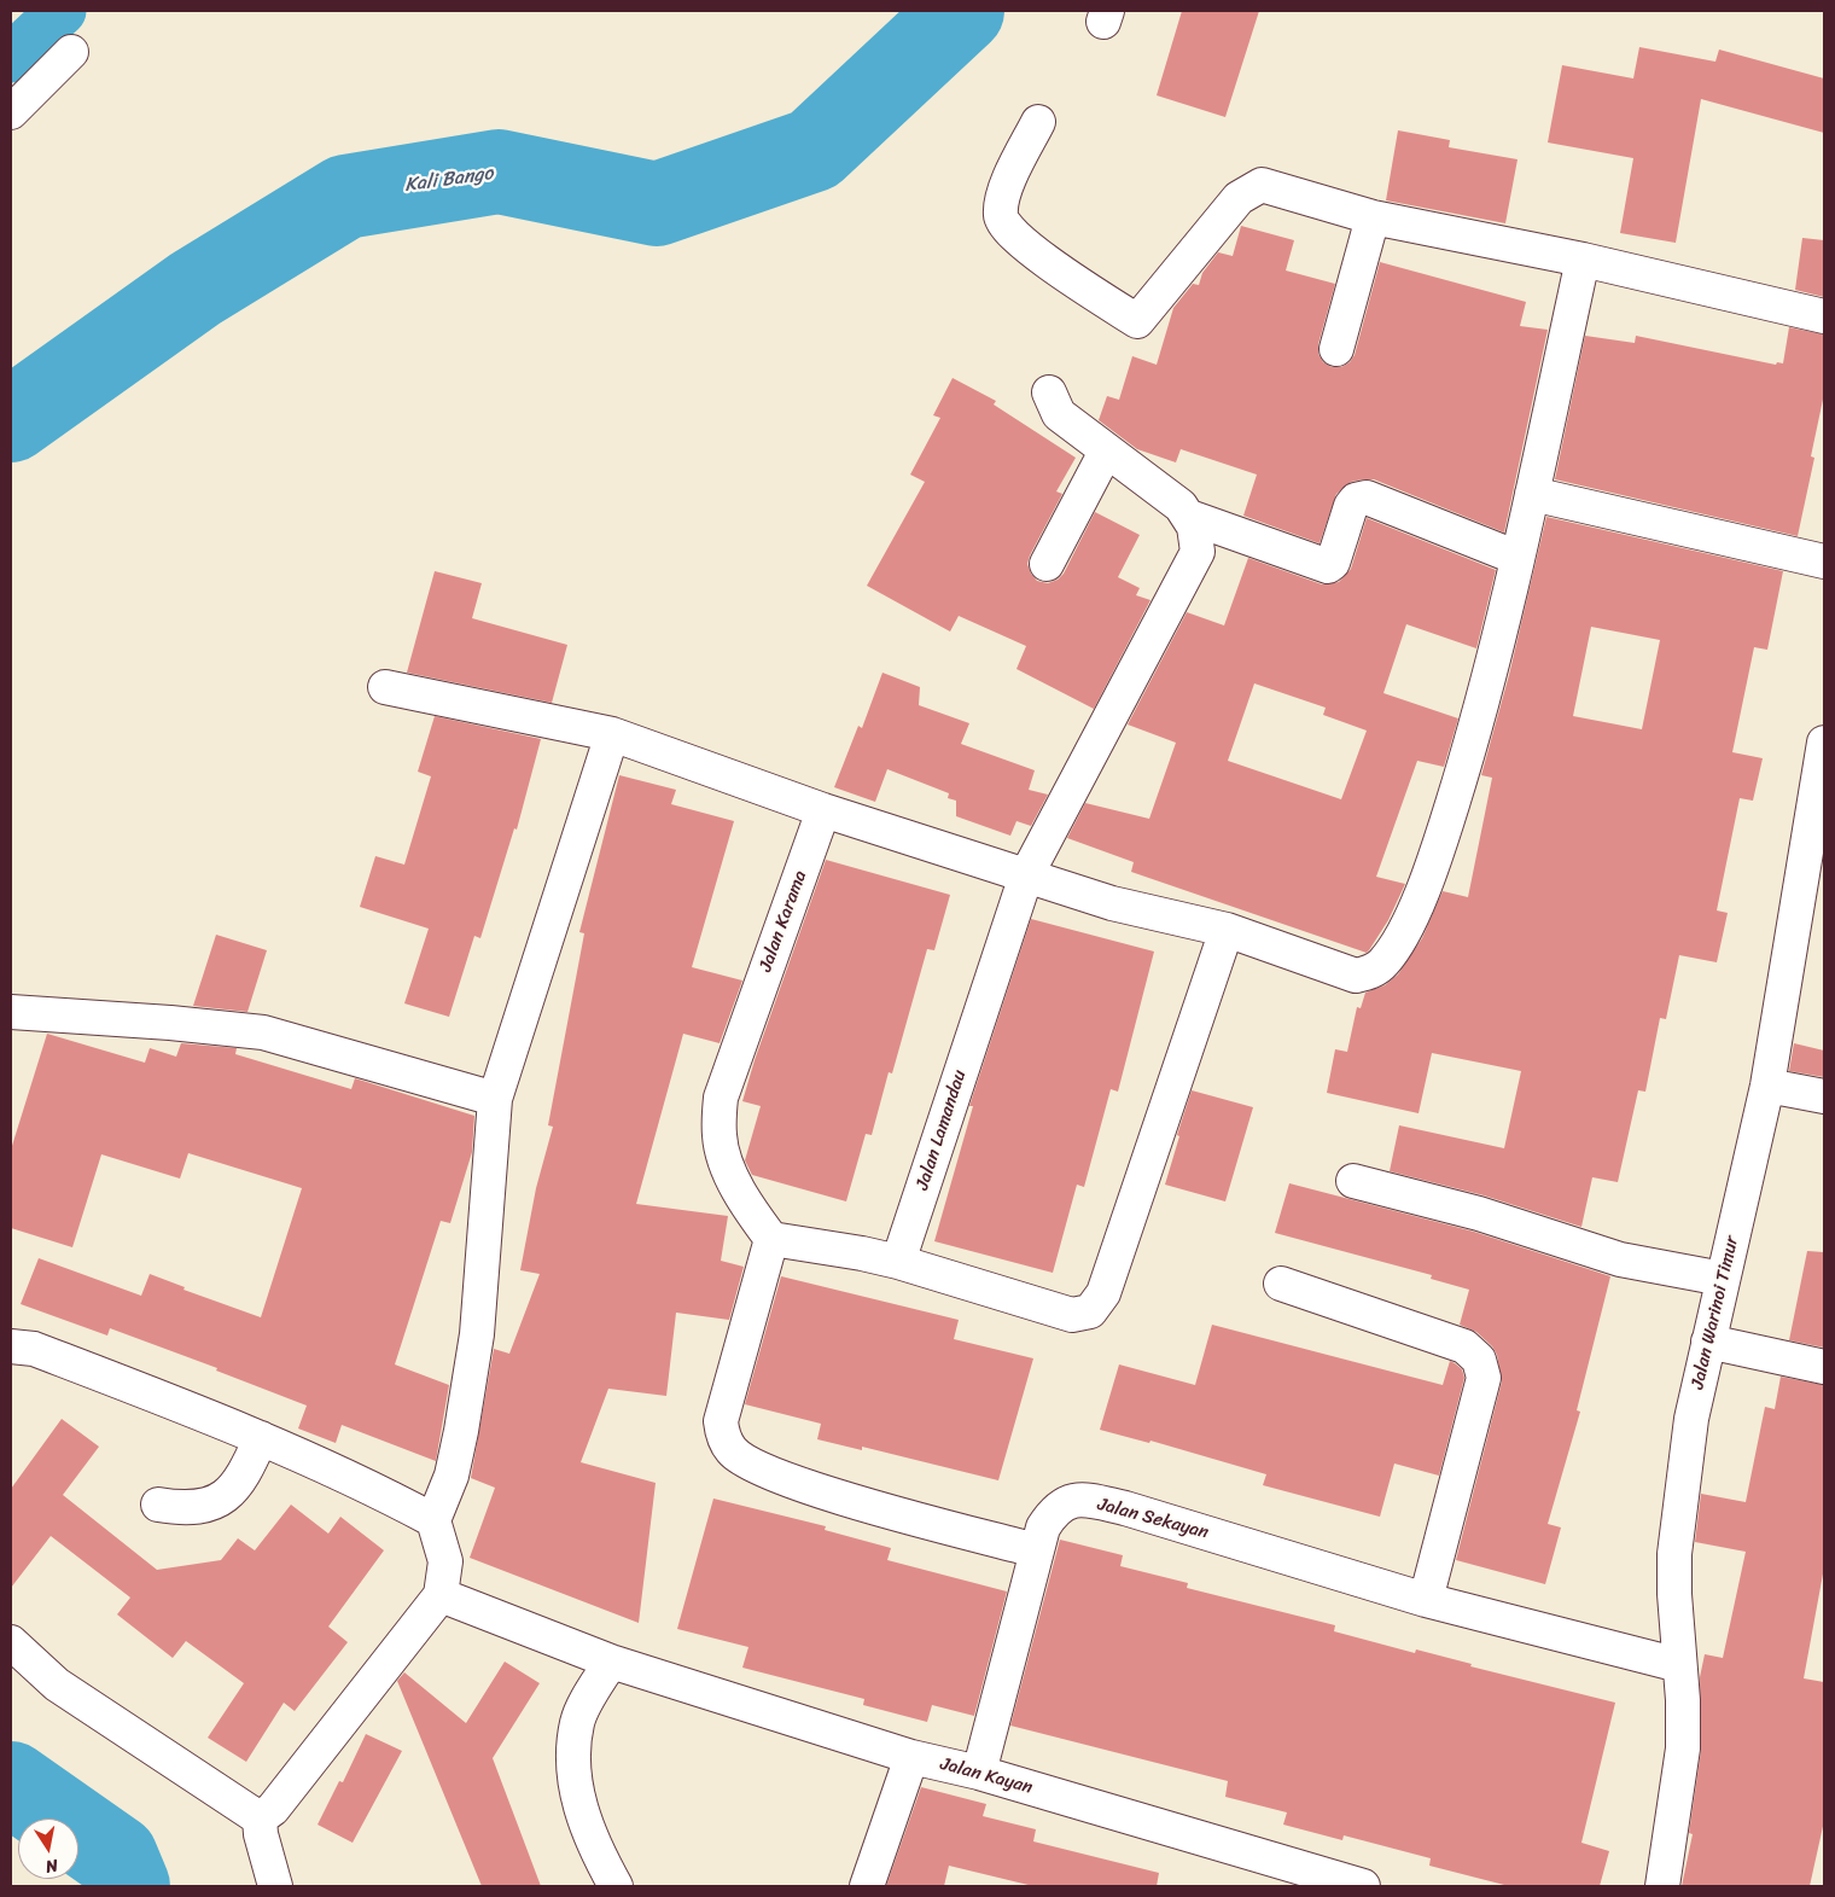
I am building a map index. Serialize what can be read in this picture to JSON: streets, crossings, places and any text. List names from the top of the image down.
{
  "streets": {
    "street": [
      "Jalan Karama",
      "Jalan Lamandau",
      "Jalan Warinoi Timur",
      "Jalan Sekayan",
      "Jalan Kayan"
    ]
  },
  "crossings": [
    ["Jalan Warinoi Timur", "Jalan Sekayan"]
  ],
  "water": ["Kali Bango"],
  "north": "bottom"
}
